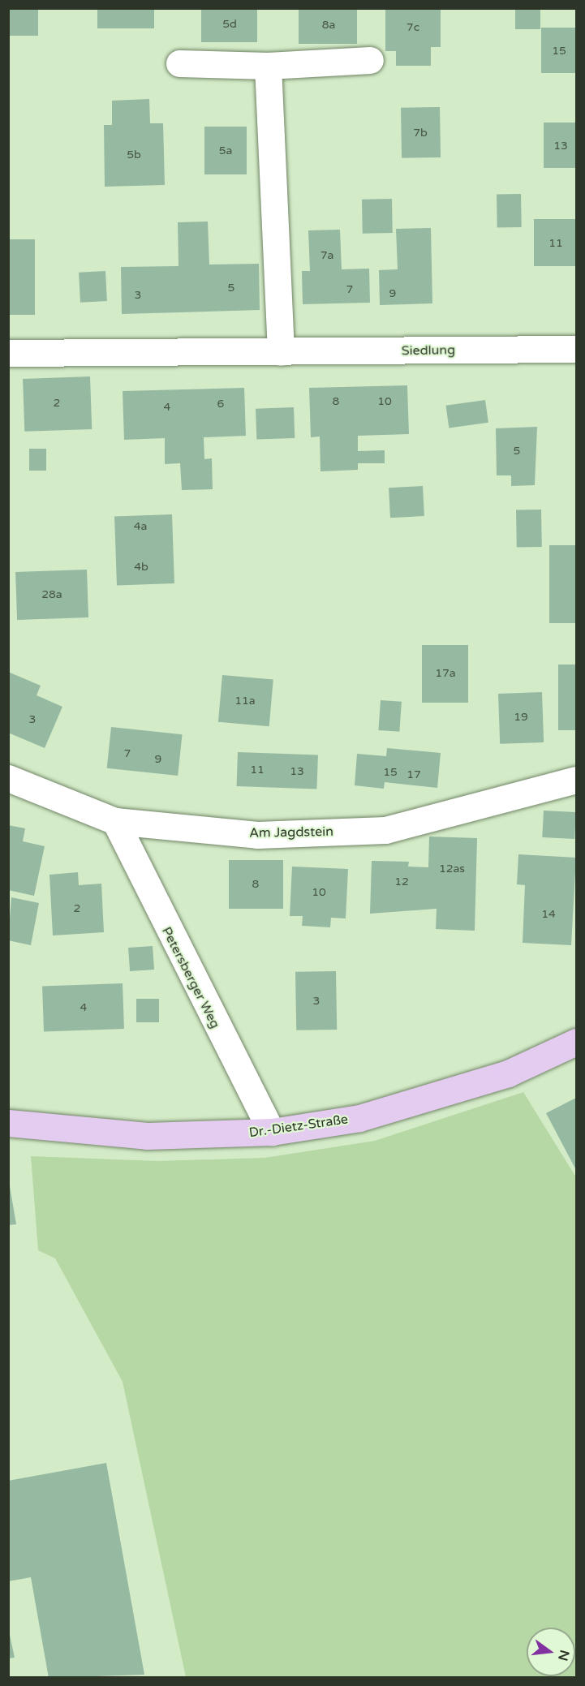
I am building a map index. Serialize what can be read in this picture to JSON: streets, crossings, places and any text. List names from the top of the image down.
{
  "streets": {
    "main road": ["Dr.-Dietz-Straße"],
    "street": ["Siedlung", "Am Jagdstein", "Petersberger Weg"]
  },
  "crossings": [
    ["Am Jagdstein", "Petersberger Weg"],
    ["Petersberger Weg", "Dr.-Dietz-Straße"]
  ],
  "house_numbers": [
    "5d",
    "8a",
    "7c",
    "15",
    "7b",
    "13",
    "5a",
    "5b",
    "11",
    "7a",
    "5",
    "7",
    "9",
    "3",
    "8",
    "10",
    "2",
    "6",
    "4",
    "5",
    "4a",
    "4b",
    "28a",
    "17a",
    "11a",
    "19",
    "3",
    "7",
    "9",
    "11",
    "13",
    "15",
    "17",
    "12as",
    "12",
    "8",
    "10",
    "2",
    "14",
    "3",
    "4"
  ],
  "north": "right"
}
